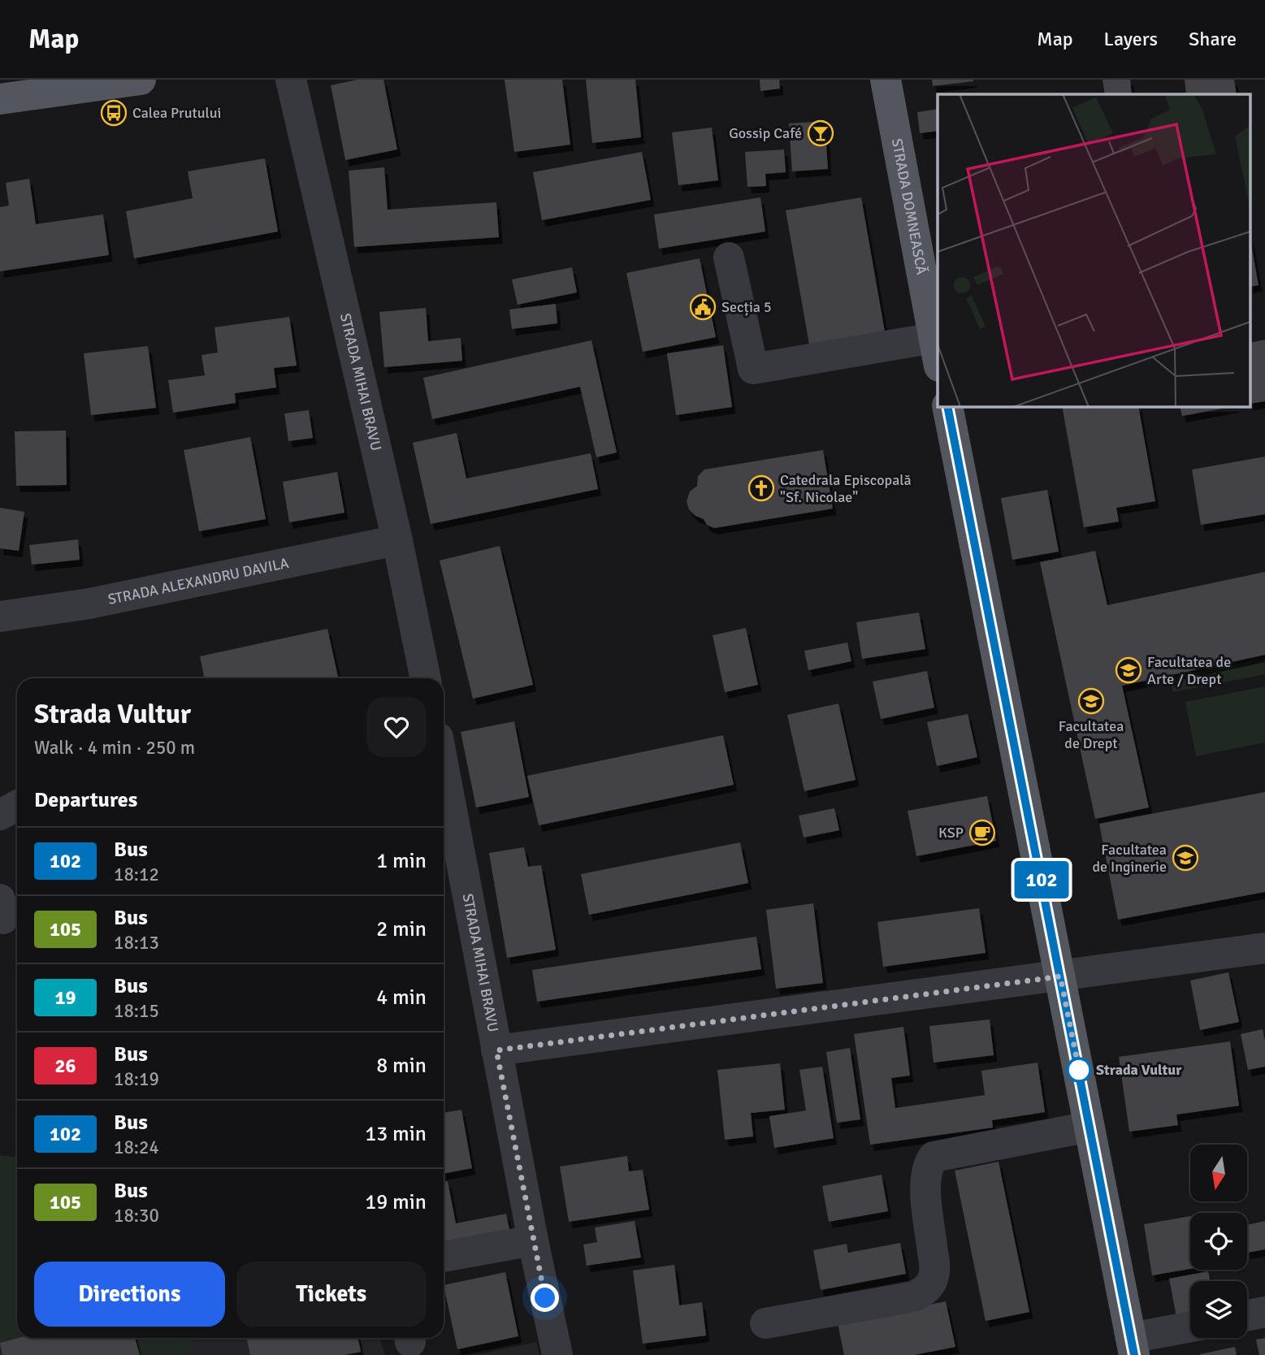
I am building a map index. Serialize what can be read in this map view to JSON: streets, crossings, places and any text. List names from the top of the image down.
{
  "streets": {
    "main road": ["STRADA DOMNEASCĂ"],
    "street": ["STRADA MIHAI BRAVU", "STRADA ALEXANDRU DAVILA"]
  },
  "crossings": [
    ["STRADA MIHAI BRAVU", "STRADA ALEXANDRU DAVILA"]
  ],
  "places": {
    "bus stop": ["Calea Prutului"],
    "bar": ["Gossip Café"],
    "public building": ["Secția 5"],
    "church": ["Catedrala Episcopală \"Sf. Nicolae\""],
    "school or university": ["Facultatea de Arte / Drept", "Facultatea de Drept", "Facultatea de Inginerie"],
    "cafe": ["KSP"],
    "other": ["Strada Vultur"]
  },
  "lines": ["bus line 102"],
  "north": "bottom",
  "page": {
    "header": "Map",
    "nav": ["Map", "Layers", "Share"],
    "on_map": "102",
    "heading": [
      ["Strada Vultur", "Walk · 4 min · 250 m"],
      "Departures"
    ],
    "list": [
      {
        "mark": "102",
        "name": "Bus",
        "note": "18:12",
        "value": "1 min"
      },
      {
        "mark": "105",
        "name": "Bus",
        "note": "18:13",
        "value": "2 min"
      },
      {
        "mark": "19",
        "name": "Bus",
        "note": "18:15",
        "value": "4 min"
      },
      {
        "mark": "26",
        "name": "Bus",
        "note": "18:19",
        "value": "8 min"
      },
      {
        "mark": "102",
        "name": "Bus",
        "note": "18:24",
        "value": "13 min"
      },
      {
        "mark": "105",
        "name": "Bus",
        "note": "18:30",
        "value": "19 min"
      }
    ],
    "buttons": ["Directions", "Tickets"]
  }
}
